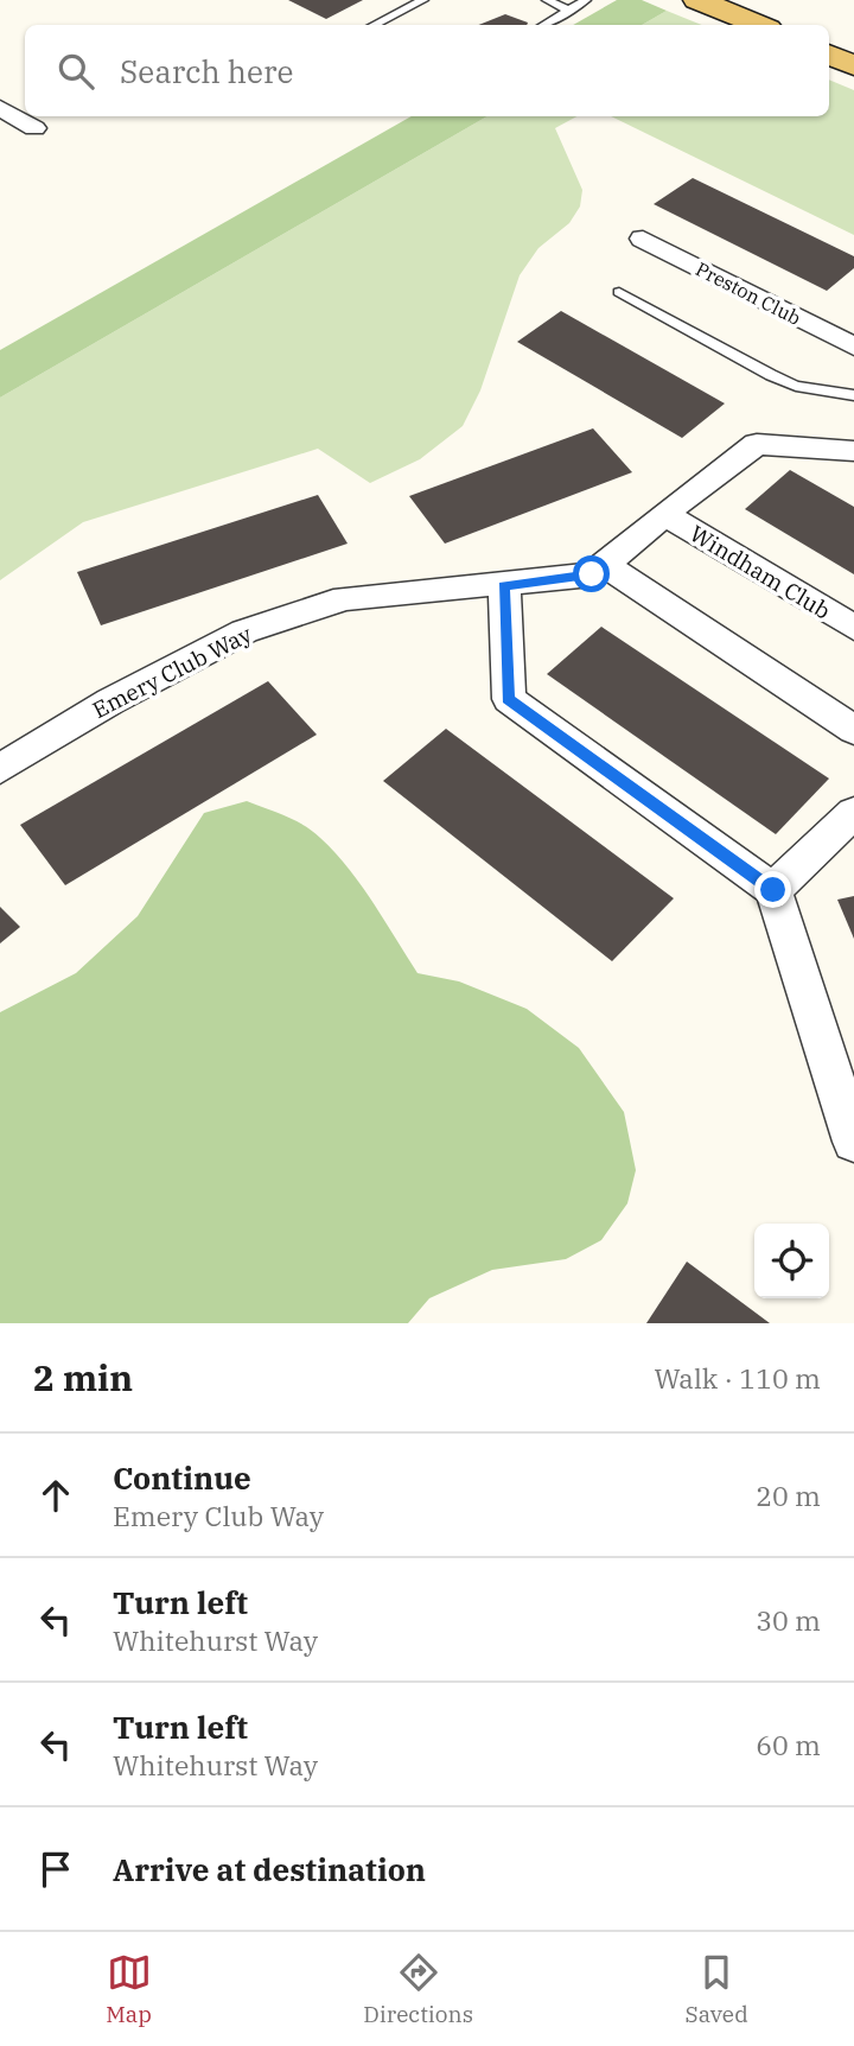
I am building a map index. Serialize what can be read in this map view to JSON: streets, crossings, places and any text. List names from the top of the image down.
{
  "streets": {
    "street": ["Preston Club", "Windham Club", "Emery Club Way"]
  },
  "crossings": [
    ["Windham Club", "Emery Club Way"]
  ],
  "page": {
    "search": "Search here",
    "heading": ["2 min", "Walk · 110 m"],
    "list": [
      ["Continue", "Emery Club Way", "20 m"],
      ["Turn left", "Whitehurst Way", "30 m"],
      ["Turn left", "Whitehurst Way", "60 m"],
      "Arrive at destination"
    ],
    "nav": ["Map", "Directions", "Saved"]
  }
}
